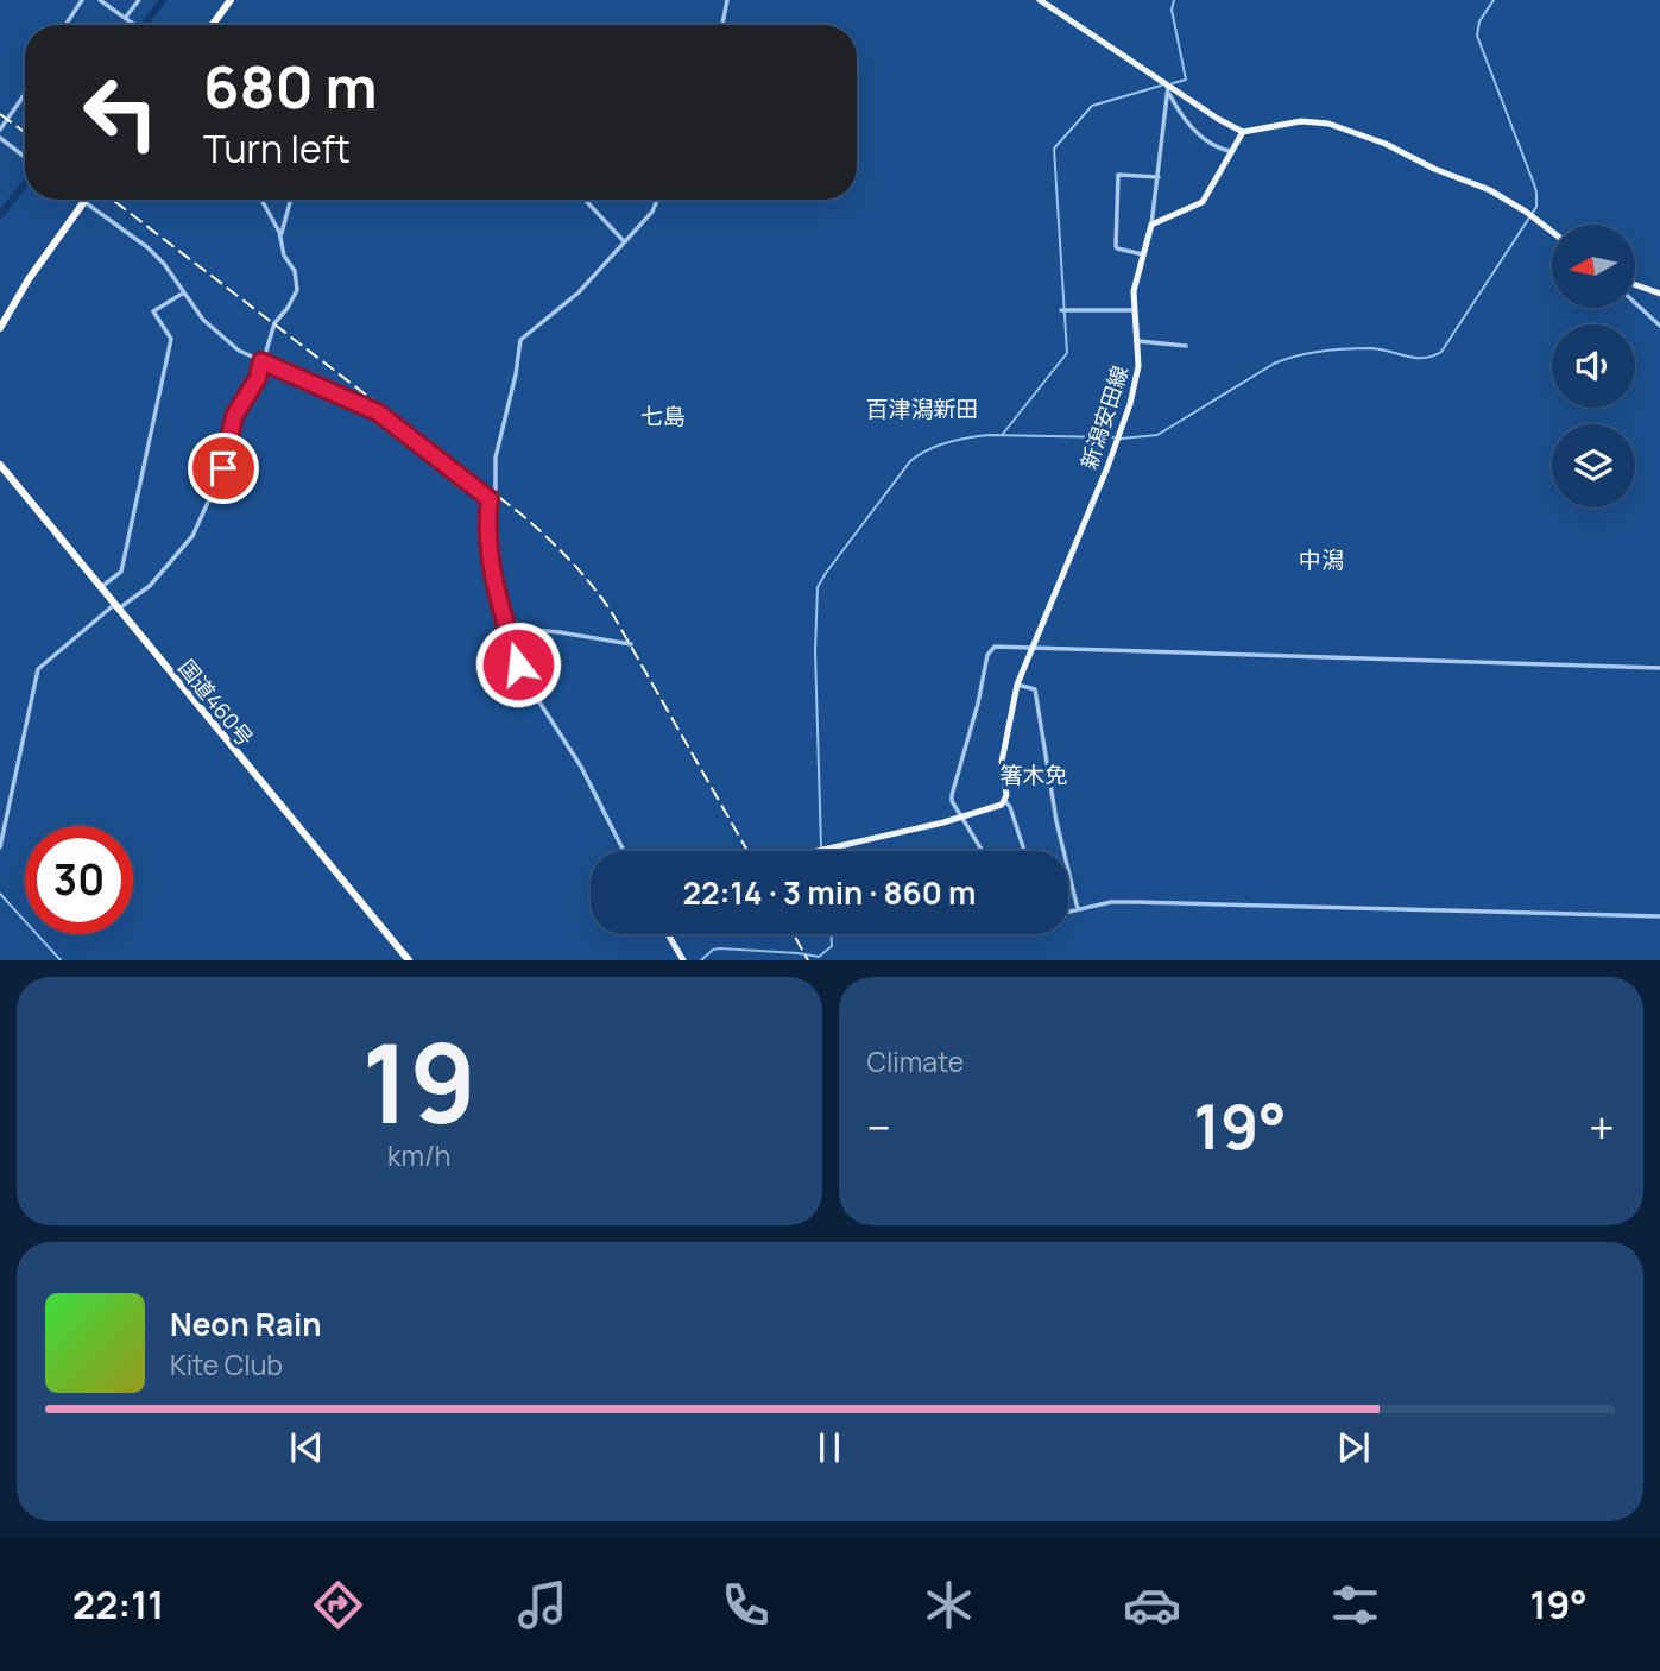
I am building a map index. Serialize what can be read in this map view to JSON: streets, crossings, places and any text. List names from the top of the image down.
{
  "streets": {
    "highway": ["国道460号"],
    "main road": ["新潟安田線"]
  },
  "districts": [
    "百津潟新田",
    "七島",
    "中潟",
    "箸木免"
  ],
  "north": "left",
  "page": {
    "turn": ["680 m", "Turn left"],
    "limit": "30",
    "trip": "22:14 · 3 min · 860 m",
    "tile": [
      ["19", "km/h"],
      "Climate"
    ],
    "heat": ["−", "19°", "+"],
    "song": ["Neon Rain", "Kite Club"],
    "tabs": ["22:11", "19°"]
  }
}
